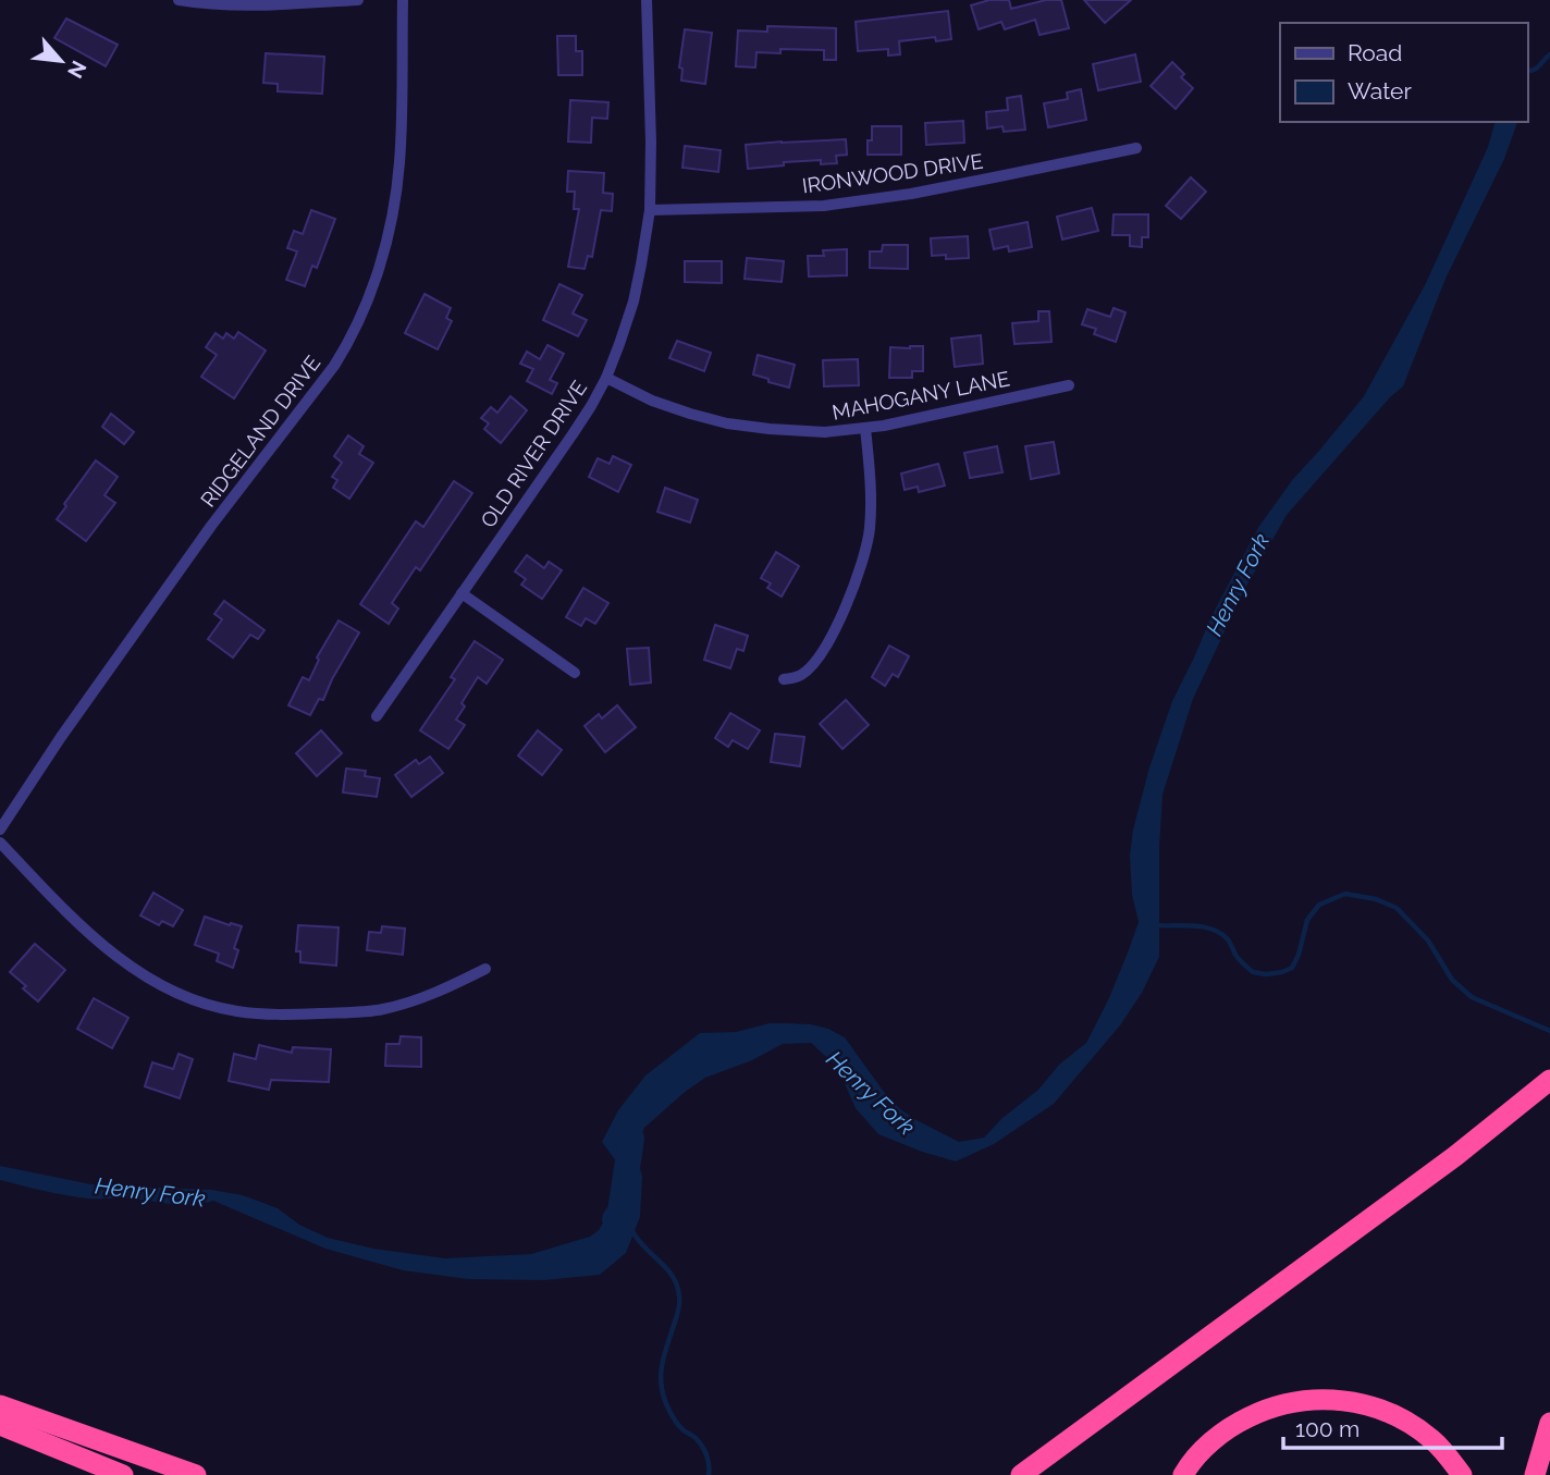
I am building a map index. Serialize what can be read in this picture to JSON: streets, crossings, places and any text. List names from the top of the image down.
{
  "streets": {
    "street": [
      "IRONWOOD DRIVE",
      "MAHOGANY LANE",
      "RIDGELAND DRIVE",
      "OLD RIVER DRIVE"
    ]
  },
  "crossings": [
    ["IRONWOOD DRIVE", "OLD RIVER DRIVE"],
    ["MAHOGANY LANE", "OLD RIVER DRIVE"]
  ],
  "water": ["Henry Fork"],
  "legend": ["Road", "Water"],
  "scale_bar": "100 m",
  "north": "bottom right"
}
